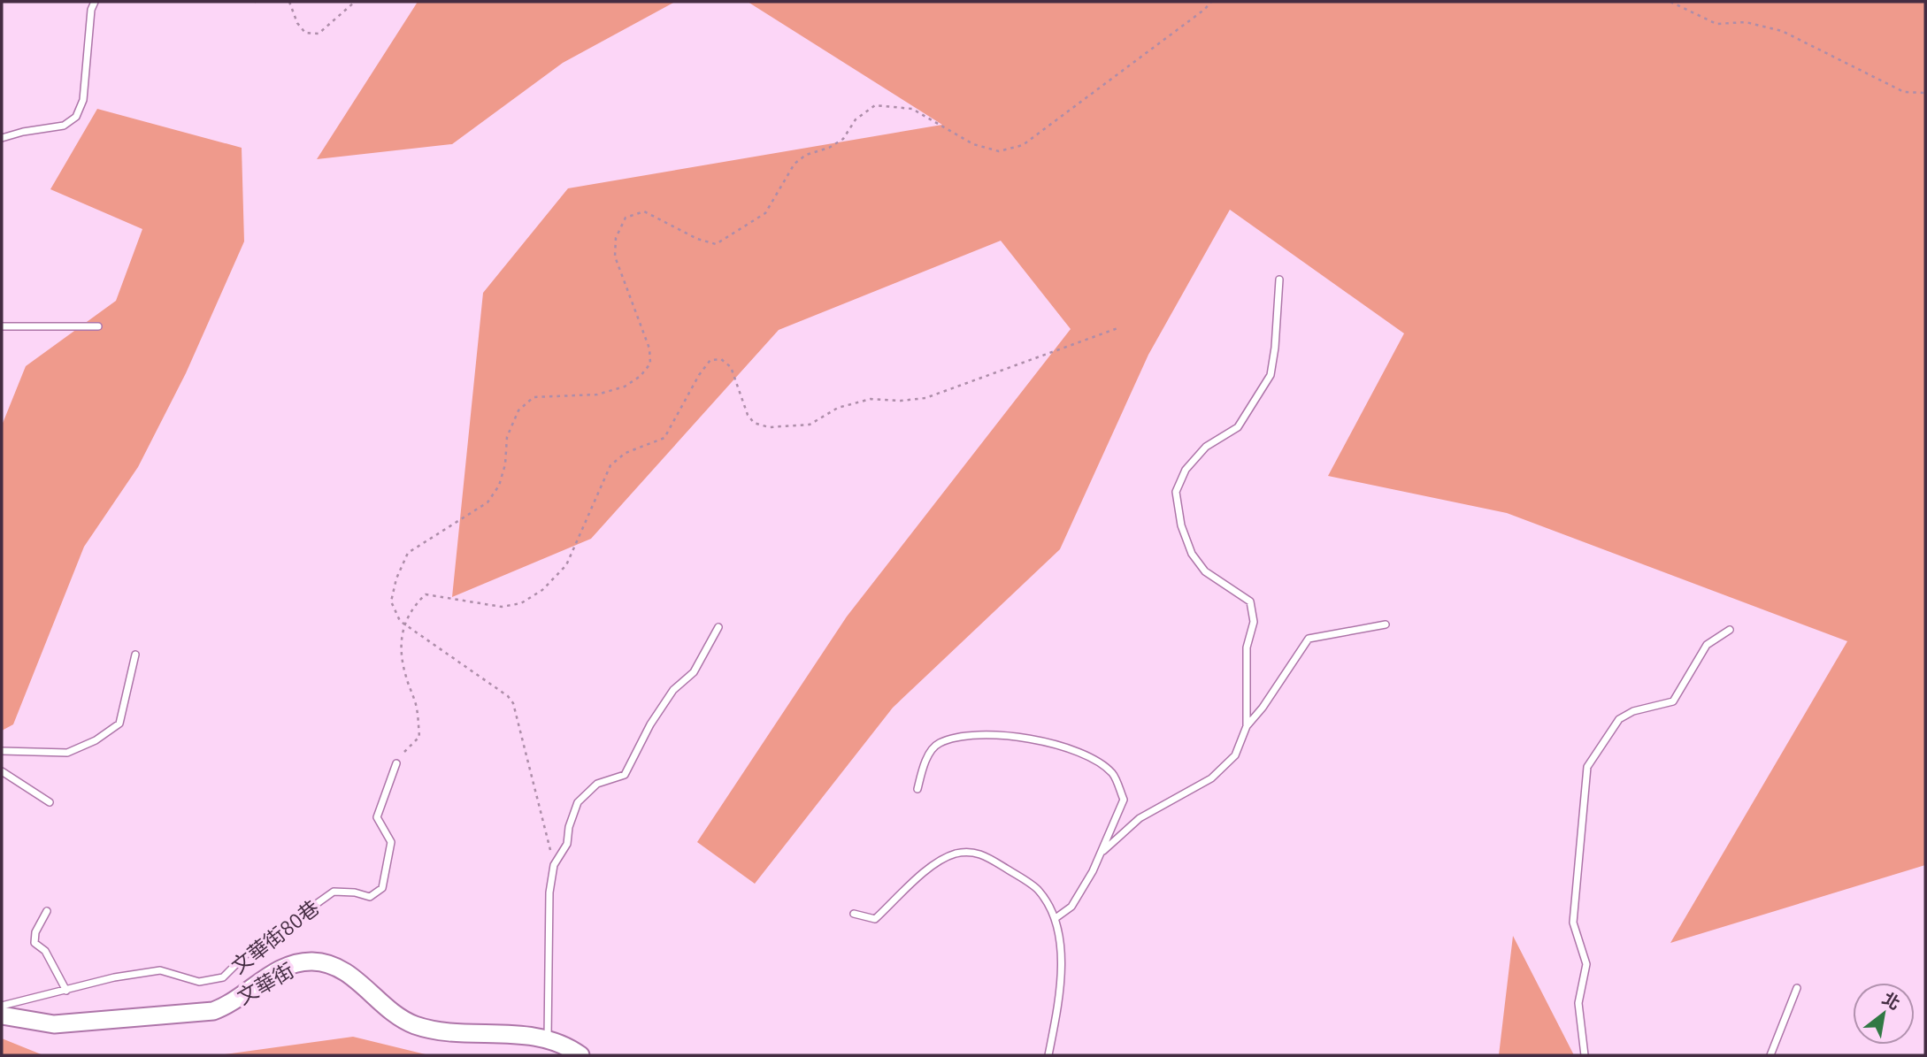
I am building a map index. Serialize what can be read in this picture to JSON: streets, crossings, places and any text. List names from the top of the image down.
{
  "streets": {
    "street": ["文華街"],
    "lane": ["文華街80巷"]
  },
  "north": "top right"
}
